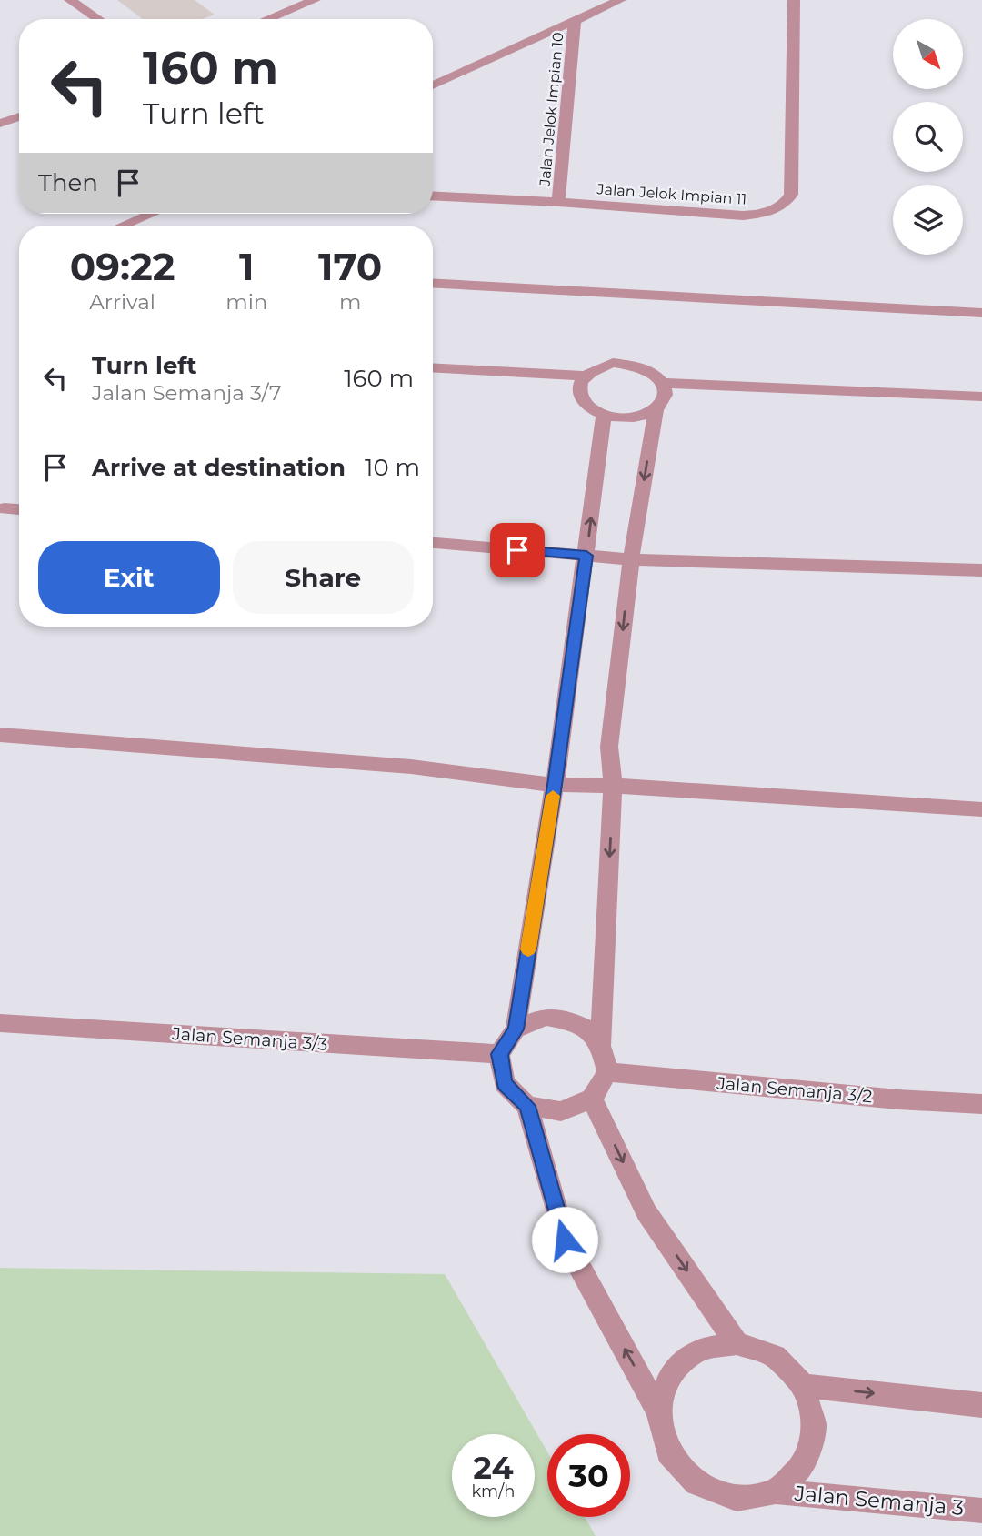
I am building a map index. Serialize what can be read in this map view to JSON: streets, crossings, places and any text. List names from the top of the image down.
{
  "streets": {
    "street": [
      "Jalan Jelok Impian 10",
      "Jalan Jelok Impian 11",
      "Jalan Semanja 3/3",
      "Jalan Semanja 3/2",
      "Jalan Semanja 3"
    ]
  },
  "crossings": [
    ["Jalan Jelok Impian 10", "Jalan Jelok Impian 11"],
    ["Jalan Semanja 3/3", "Jalan Semanja 3/2"]
  ],
  "north": "bottom right",
  "page": {
    "turn": ["160 m", "Turn left"],
    "then": "Then",
    "eta": [
      "09:22",
      "Arrival",
      "1",
      "min",
      "170",
      "m"
    ],
    "list": [
      {
        "name": "Turn left",
        "note": "Jalan Semanja 3/7",
        "value": "160 m"
      },
      {
        "name": "Arrive at destination",
        "value": "10 m"
      }
    ],
    "buttons": ["Exit", "Share"],
    "speed": "24 km/h",
    "limit": "30"
  }
}
